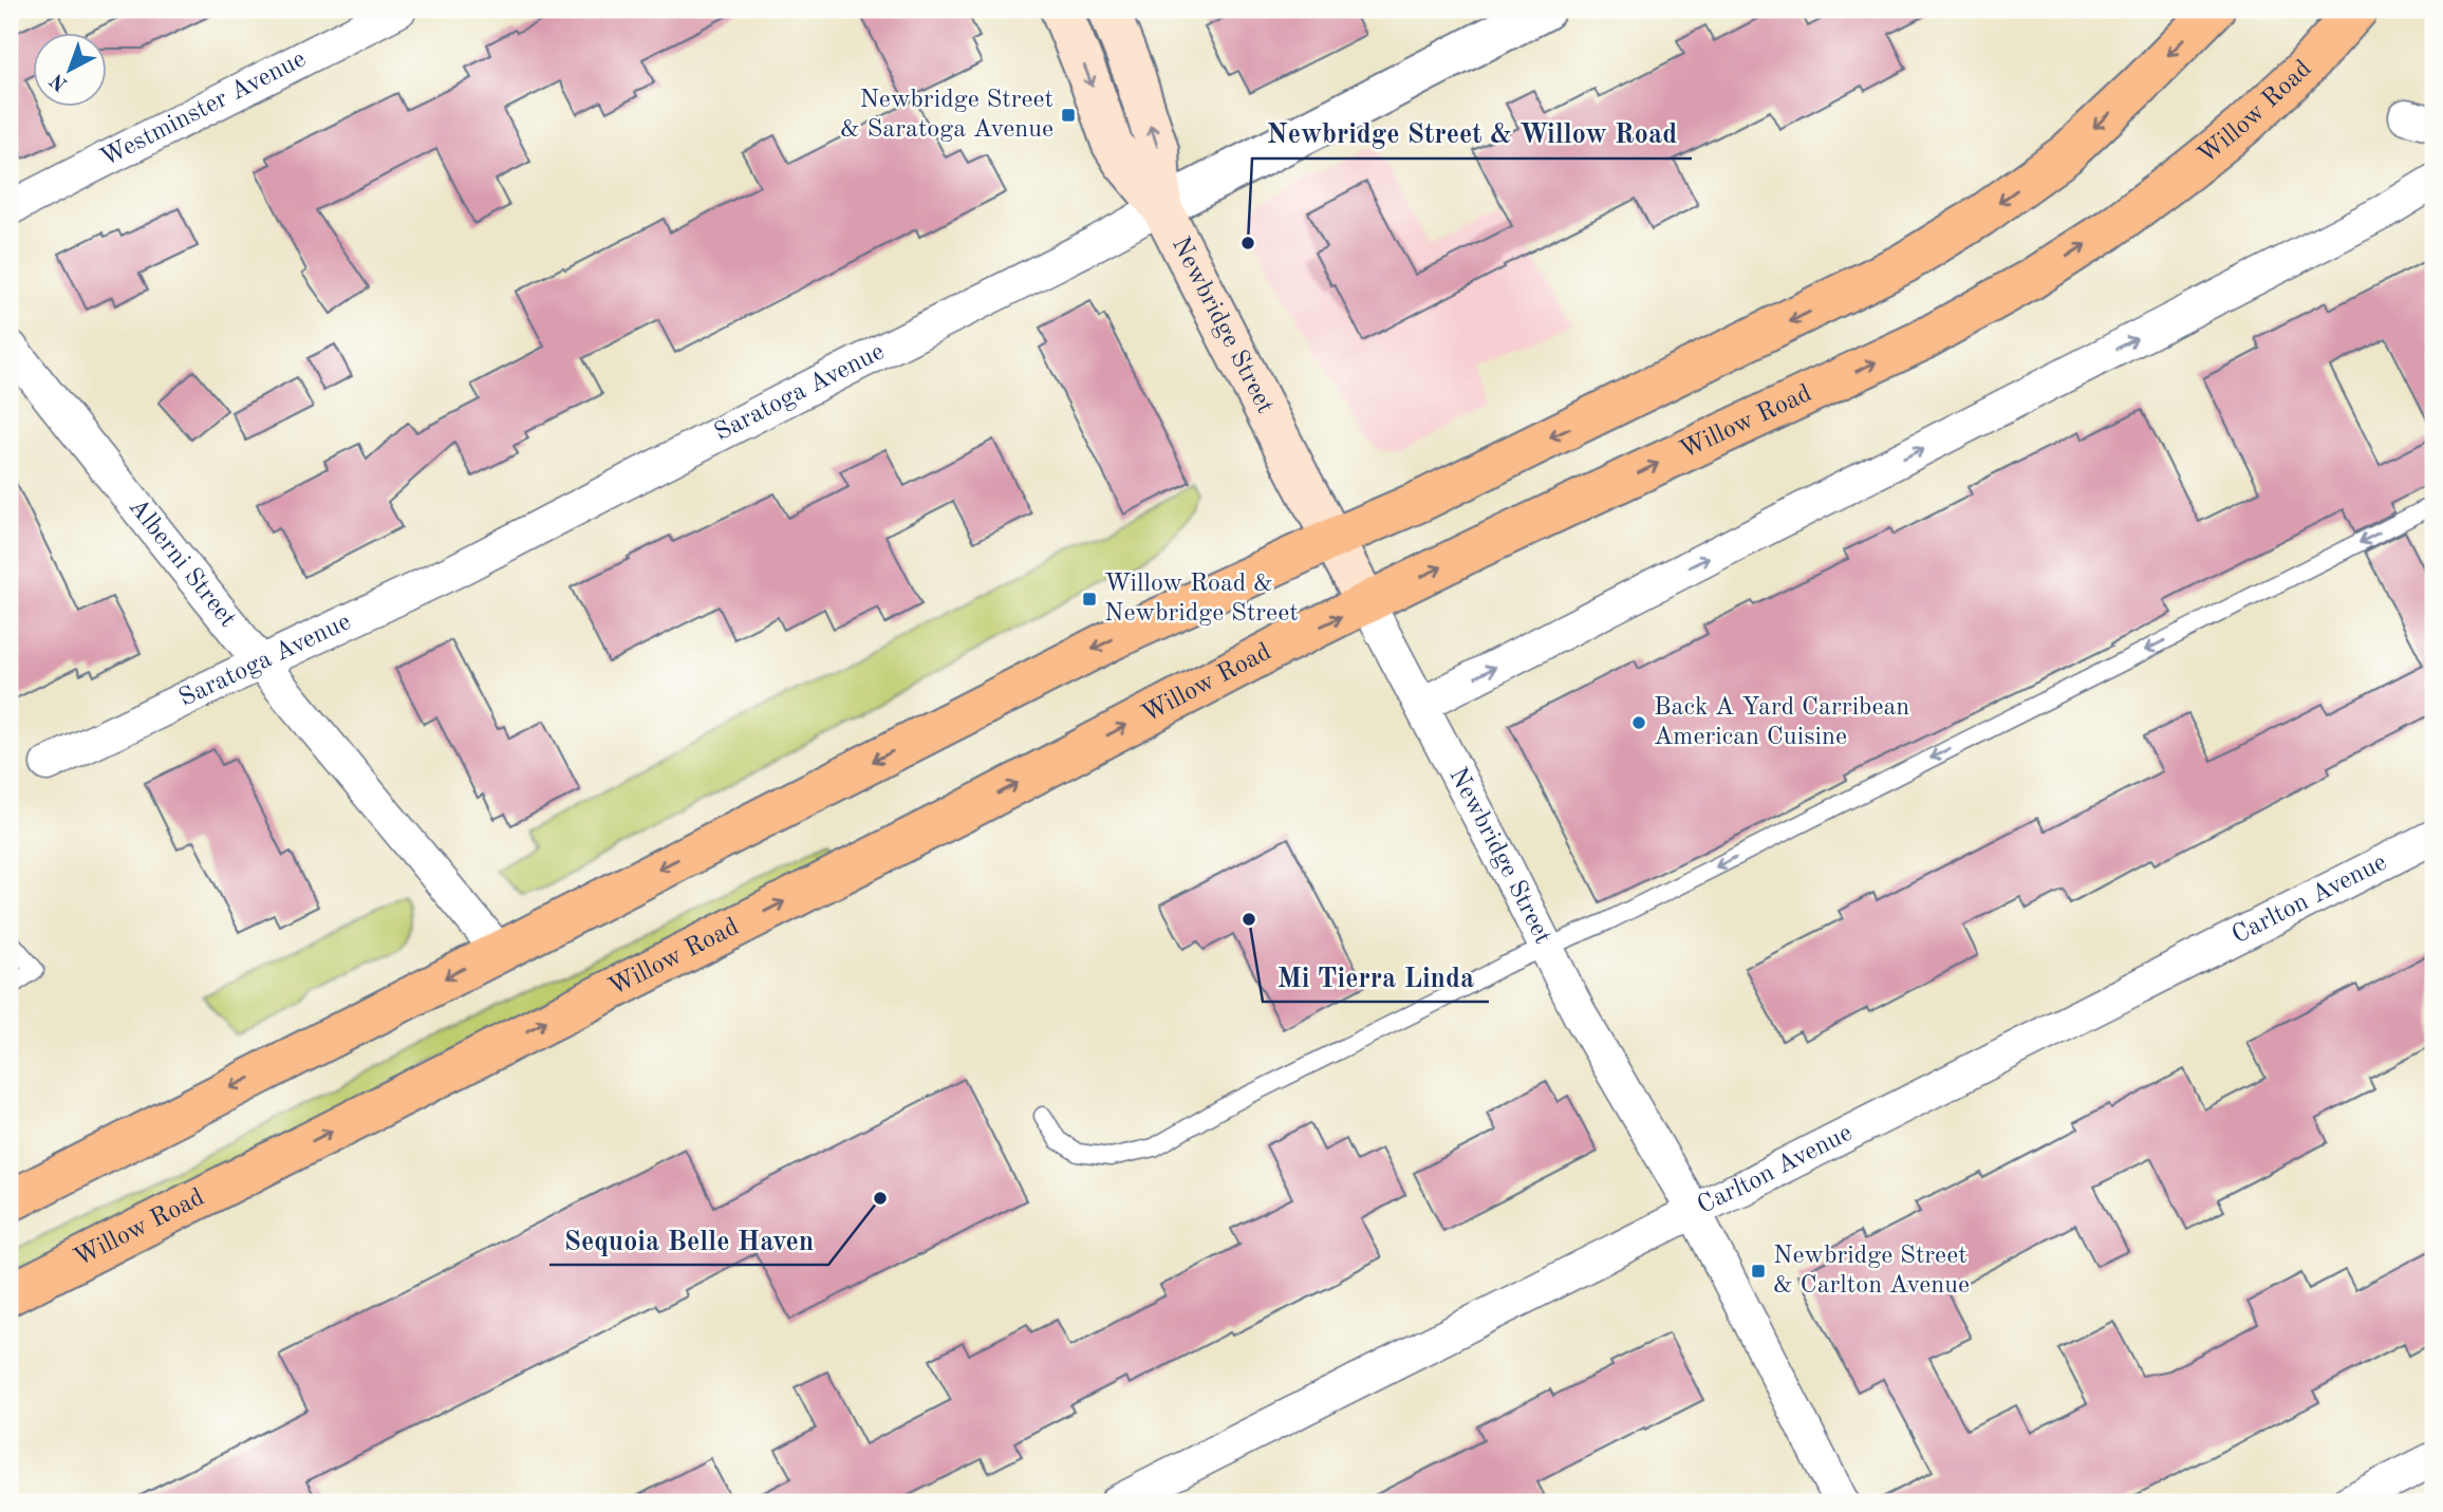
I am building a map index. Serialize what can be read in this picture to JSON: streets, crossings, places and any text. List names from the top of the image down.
{
  "streets": {
    "main road": ["Willow Road", "Newbridge Street"],
    "street": [
      "Westminster Avenue",
      "Saratoga Avenue",
      "Alberni Street",
      "Carlton Avenue"
    ]
  },
  "crossings": [
    ["Willow Road", "Newbridge Street"],
    ["Newbridge Street", "Saratoga Avenue"],
    ["Newbridge Street", "Carlton Avenue"],
    ["Saratoga Avenue", "Alberni Street"]
  ],
  "places": {
    "transit": ["Newbridge Street & Saratoga Avenue", "Willow Road & Newbridge Street", "Newbridge Street & Carlton Avenue"],
    "other": [
      "Newbridge Street & Willow Road",
      "Back A Yard Carribean American Cuisine",
      "Mi Tierra Linda",
      "Sequoia Belle Haven"
    ]
  },
  "north": "bottom left"
}
